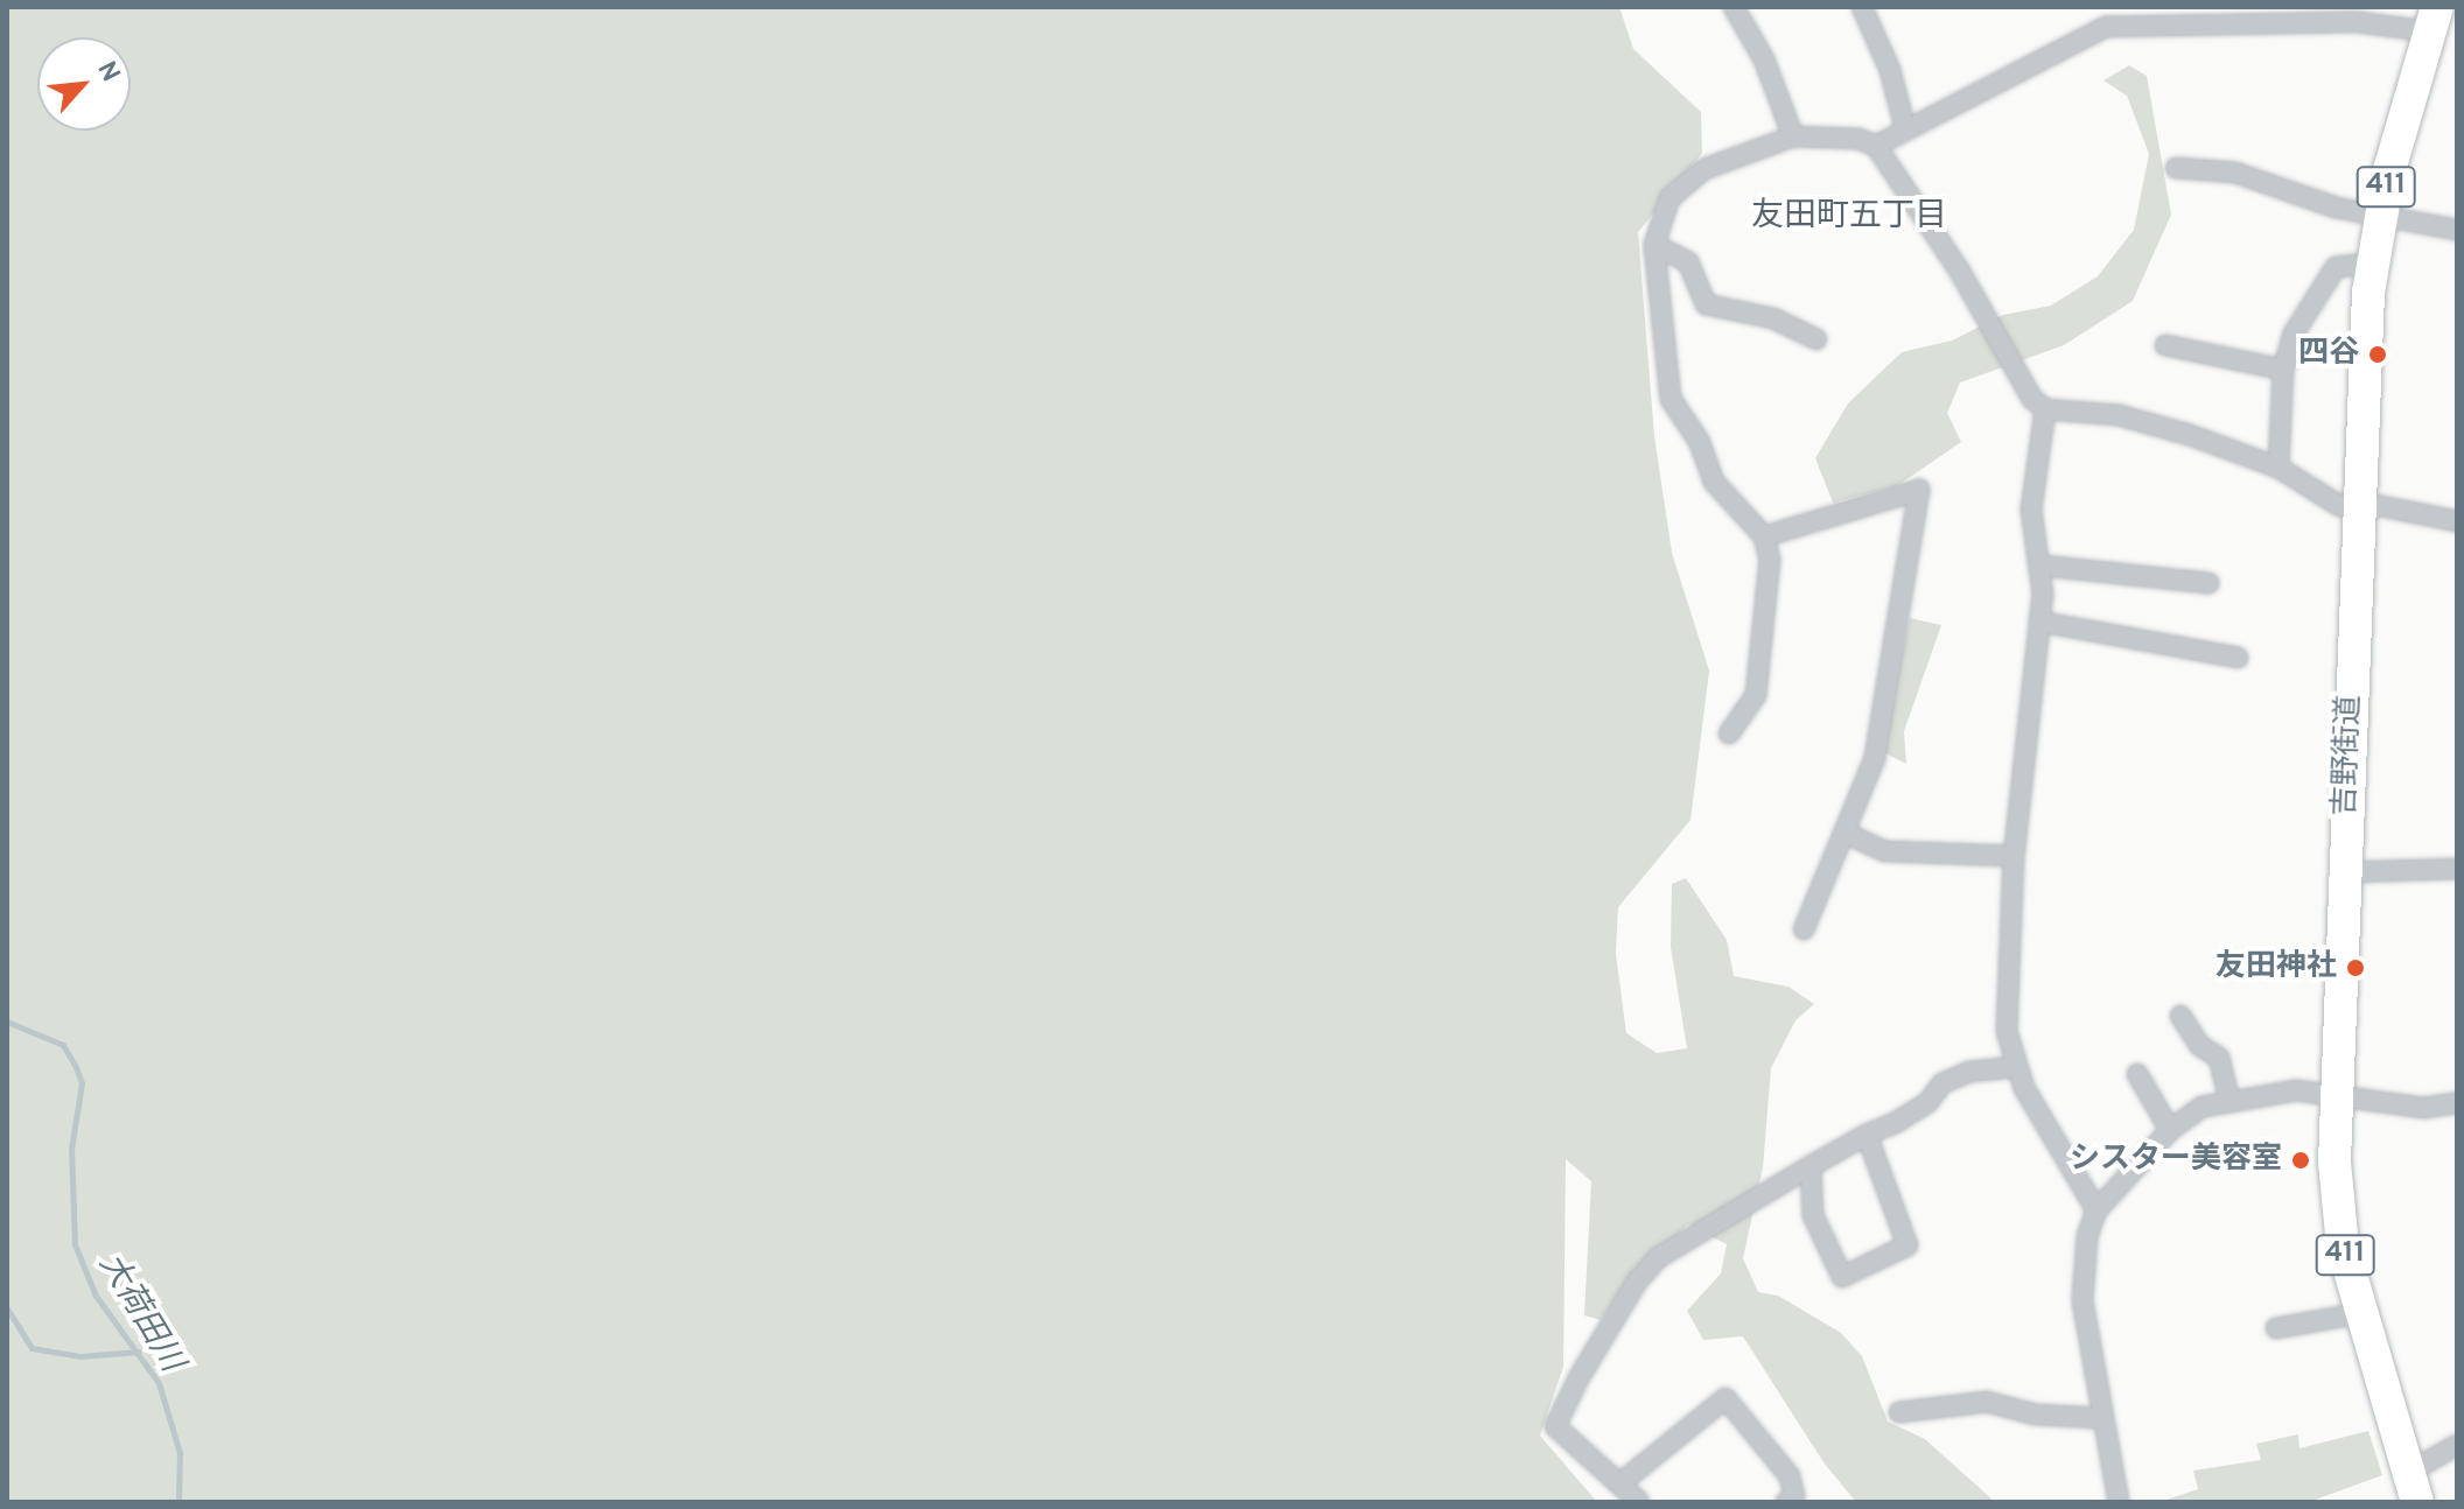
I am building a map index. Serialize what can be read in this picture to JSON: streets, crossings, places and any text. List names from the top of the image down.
{
  "streets": {
    "highway": ["411", "吉野街道"]
  },
  "districts": ["友田町五丁目"],
  "water": ["大荷田川"],
  "places": ["四谷", "友田神社", "シスター美容室"],
  "north": "top right"
}
